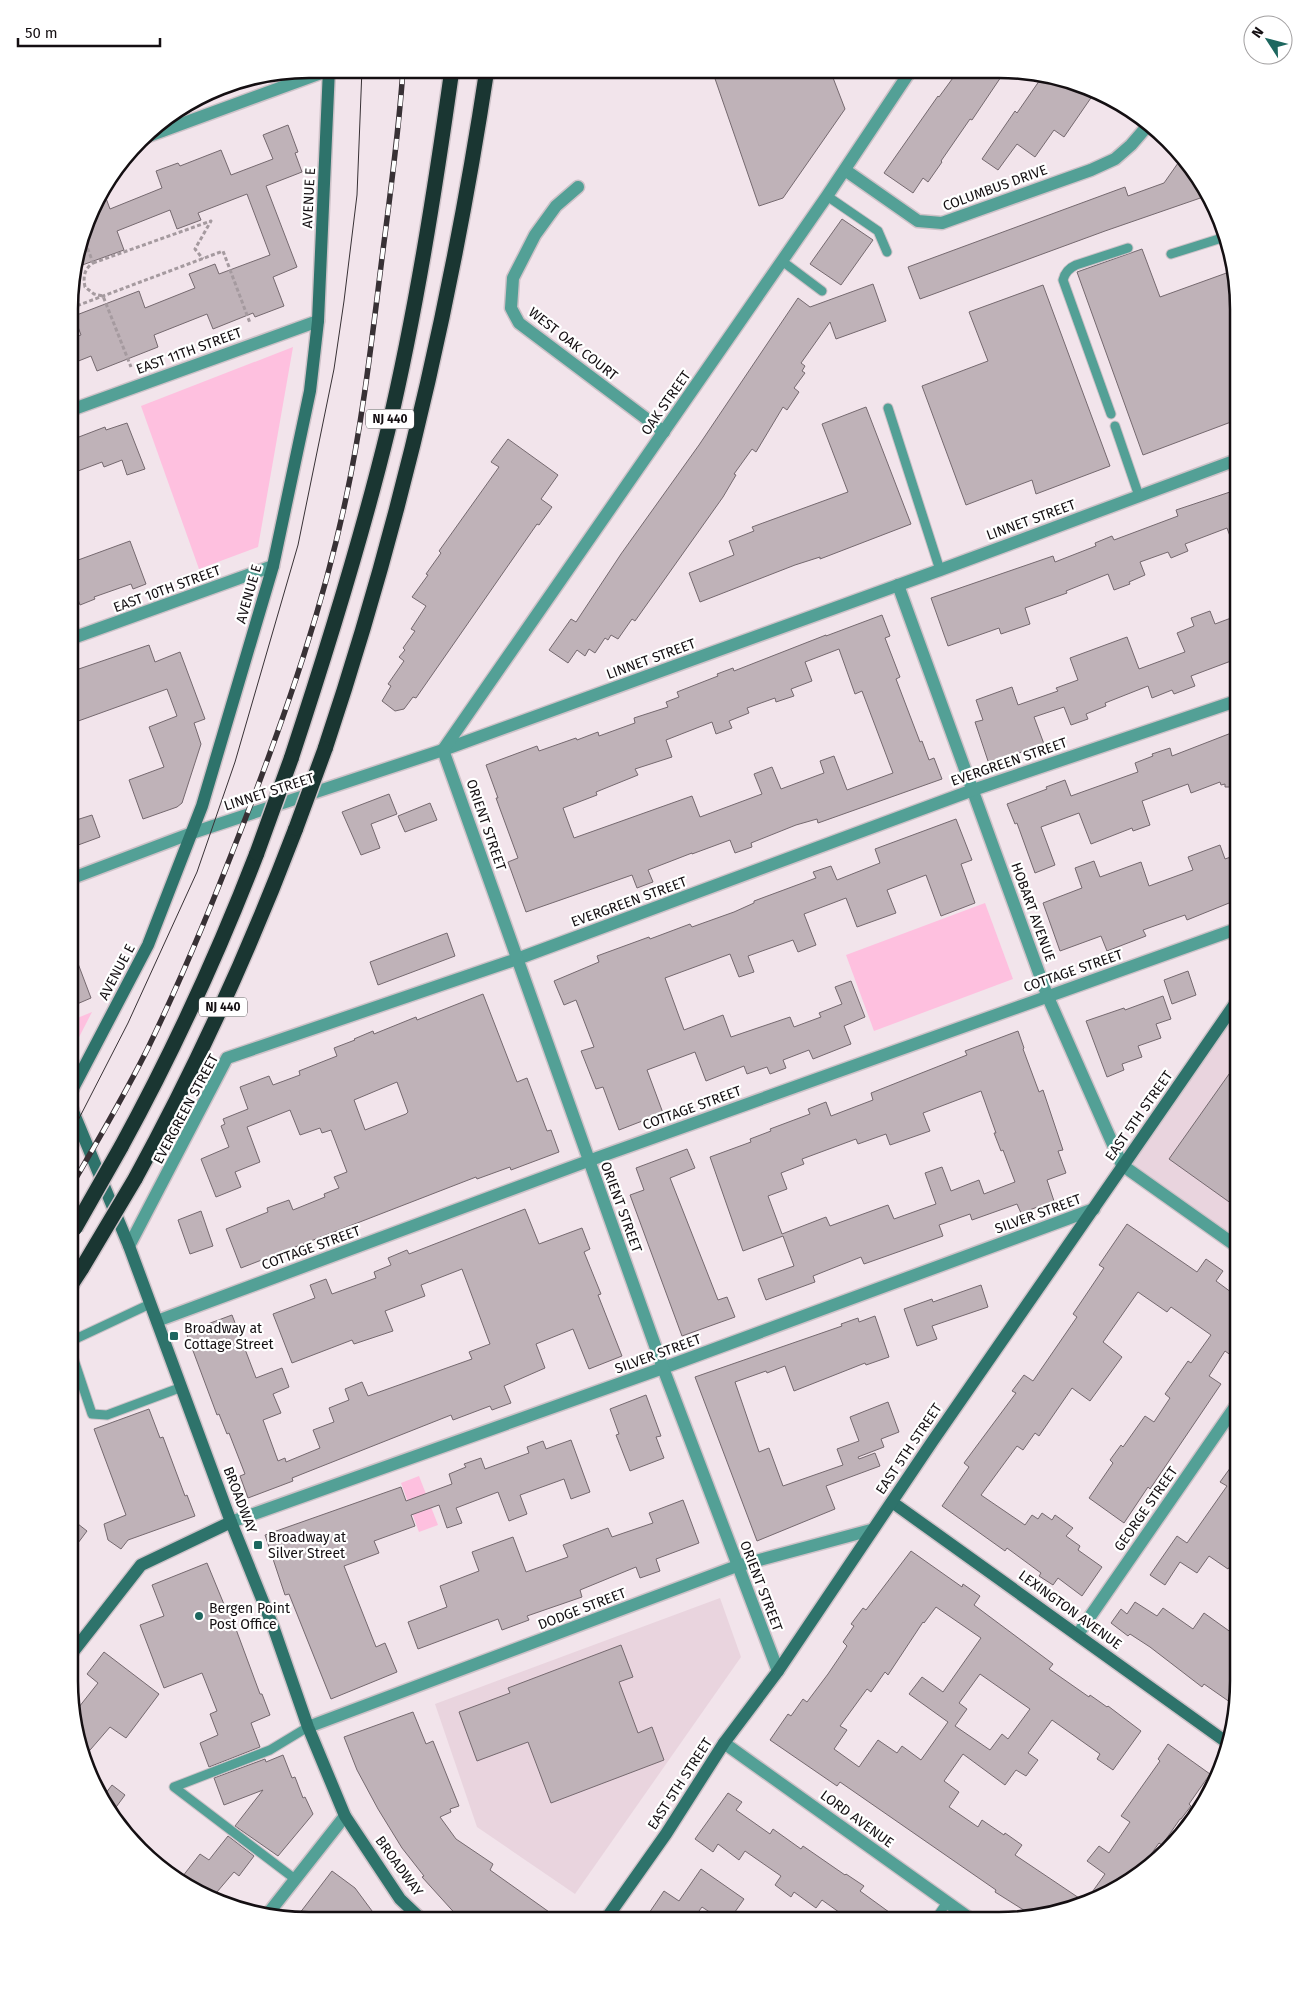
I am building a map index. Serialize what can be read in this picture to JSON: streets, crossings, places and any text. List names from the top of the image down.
{
  "streets": {
    "highway": ["NJ 440"],
    "street": [
      "COLUMBUS DRIVE",
      "AVENUE E",
      "WEST OAK COURT",
      "EAST 11TH STREET",
      "OAK STREET",
      "LINNET STREET",
      "EAST 10TH STREET",
      "EVERGREEN STREET",
      "ORIENT STREET",
      "HOBART AVENUE",
      "COTTAGE STREET",
      "EAST 5TH STREET",
      "SILVER STREET",
      "BROADWAY",
      "GEORGE STREET",
      "DODGE STREET",
      "LEXINGTON AVENUE",
      "LORD AVENUE"
    ]
  },
  "crossings": [
    ["COLUMBUS DRIVE", "OAK STREET"],
    ["AVENUE E", "EAST 11TH STREET"],
    ["AVENUE E", "LINNET STREET"],
    ["AVENUE E", "EAST 10TH STREET"],
    ["WEST OAK COURT", "OAK STREET"],
    ["OAK STREET", "LINNET STREET"],
    ["OAK STREET", "ORIENT STREET"],
    ["LINNET STREET", "ORIENT STREET"],
    ["LINNET STREET", "HOBART AVENUE"],
    ["EVERGREEN STREET", "ORIENT STREET"],
    ["EVERGREEN STREET", "HOBART AVENUE"],
    ["EVERGREEN STREET", "BROADWAY"],
    ["ORIENT STREET", "COTTAGE STREET"],
    ["ORIENT STREET", "EAST 5TH STREET"],
    ["ORIENT STREET", "SILVER STREET"],
    ["ORIENT STREET", "DODGE STREET"],
    ["HOBART AVENUE", "COTTAGE STREET"],
    ["HOBART AVENUE", "EAST 5TH STREET"],
    ["COTTAGE STREET", "BROADWAY"],
    ["EAST 5TH STREET", "SILVER STREET"],
    ["EAST 5TH STREET", "DODGE STREET"],
    ["EAST 5TH STREET", "LEXINGTON AVENUE"],
    ["EAST 5TH STREET", "LORD AVENUE"],
    ["SILVER STREET", "BROADWAY"],
    ["BROADWAY", "DODGE STREET"],
    ["GEORGE STREET", "LEXINGTON AVENUE"]
  ],
  "places": {
    "transit": ["Broadway at Cottage Street", "Broadway at Silver Street"],
    "other": ["Bergen Point Post Office"]
  },
  "scale_bar": "50 m",
  "north": "top left"
}
